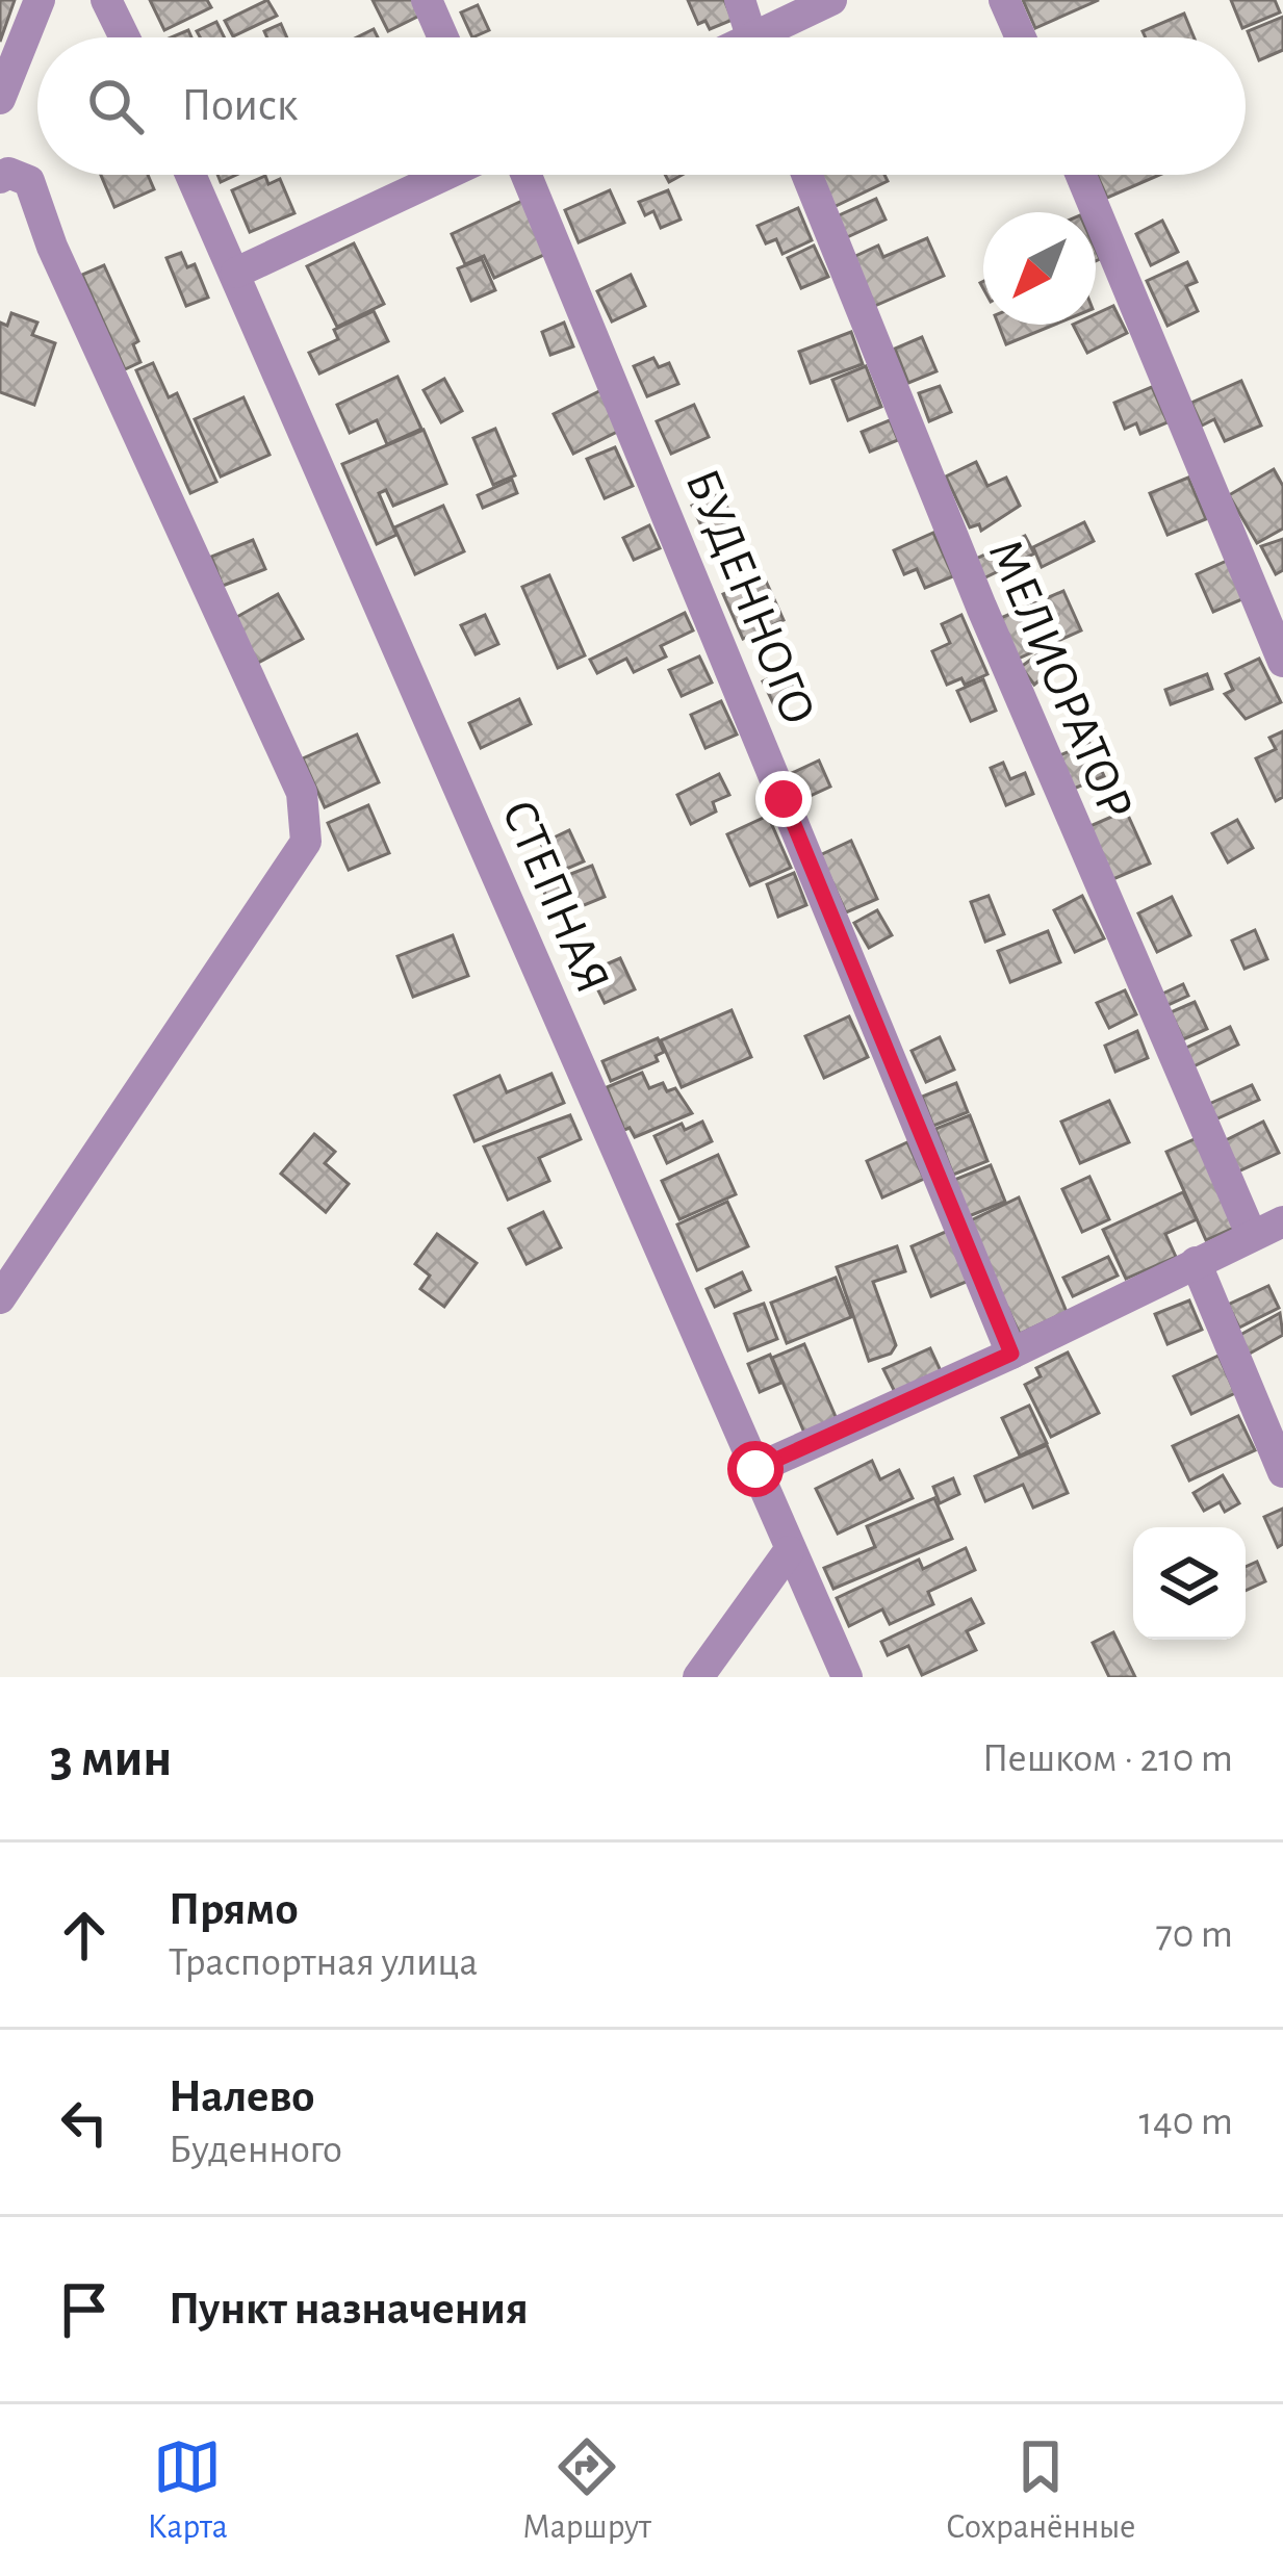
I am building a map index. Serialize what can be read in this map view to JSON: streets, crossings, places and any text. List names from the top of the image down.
{
  "streets": {
    "street": ["БУДЕННОГО", "МЕЛИОРАТОР", "СТЕПНАЯ"]
  },
  "north": "bottom left",
  "page": {
    "search": "Поиск",
    "heading": ["3 мин", "Пешком · 210 m"],
    "list": [
      ["Прямо", "Траспортная улица", "70 m"],
      ["Налево", "Буденного", "140 m"],
      "Пункт назначения"
    ],
    "nav": ["Карта", "Маршрут", "Сохранённые"]
  }
}
